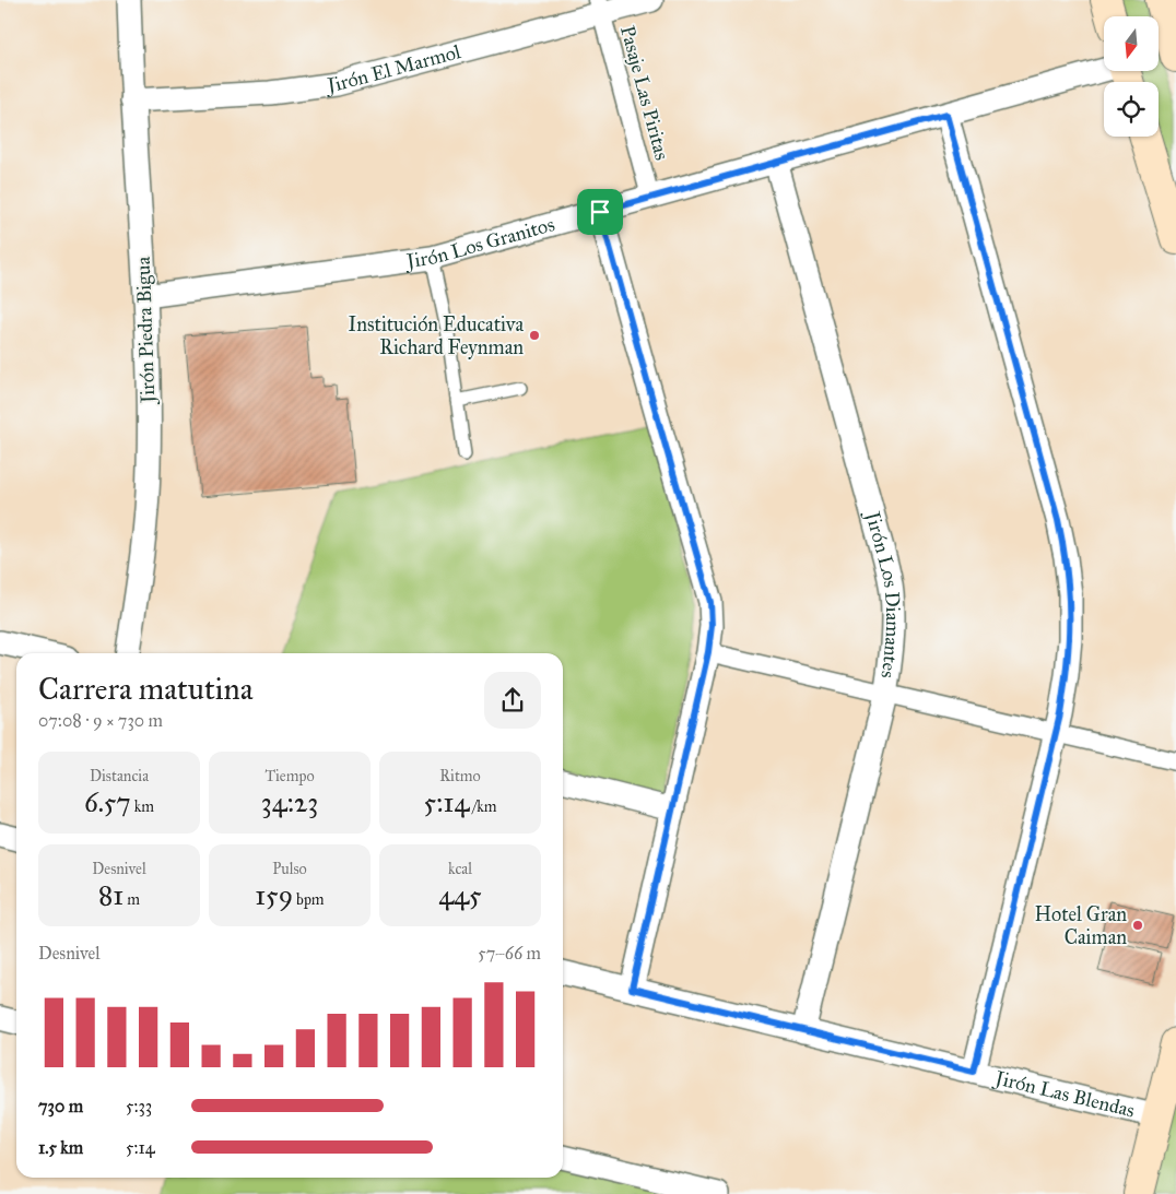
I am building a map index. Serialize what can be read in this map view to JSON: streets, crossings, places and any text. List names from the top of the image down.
{
  "streets": {
    "street": [
      "Jirón El Marmol",
      "Pasaje Las Piritas",
      "Jirón Los Granitos",
      "Jirón Piedra Bigua",
      "Jirón Los Diamantes",
      "Jirón Las Blendas"
    ]
  },
  "crossings": [
    ["Jirón El Marmol", "Pasaje Las Piritas"],
    ["Jirón El Marmol", "Jirón Piedra Bigua"],
    ["Pasaje Las Piritas", "Jirón Los Granitos"],
    ["Jirón Los Granitos", "Jirón Piedra Bigua"],
    ["Jirón Los Granitos", "Jirón Los Diamantes"],
    ["Jirón Los Diamantes", "Jirón Las Blendas"]
  ],
  "places": ["Institución Educativa Richard Feynman", "Hotel Gran Caiman"],
  "north": "bottom",
  "page": {
    "heading": ["Carrera matutina", "07:08 · 9 × 730 m"],
    "stats": [
      ["Distancia", "6.57 km"],
      ["Tiempo", "34:23"],
      ["Ritmo", "5:14 /km"],
      ["Desnivel", "81 m"],
      ["Pulso", "159 bpm"],
      ["kcal", "445"]
    ],
    "chart": ["Desnivel", "57–66 m"],
    "list": [
      {
        "name": "730 m",
        "note": "5:33"
      },
      {
        "name": "1.5 km",
        "note": "5:14"
      }
    ]
  }
}
